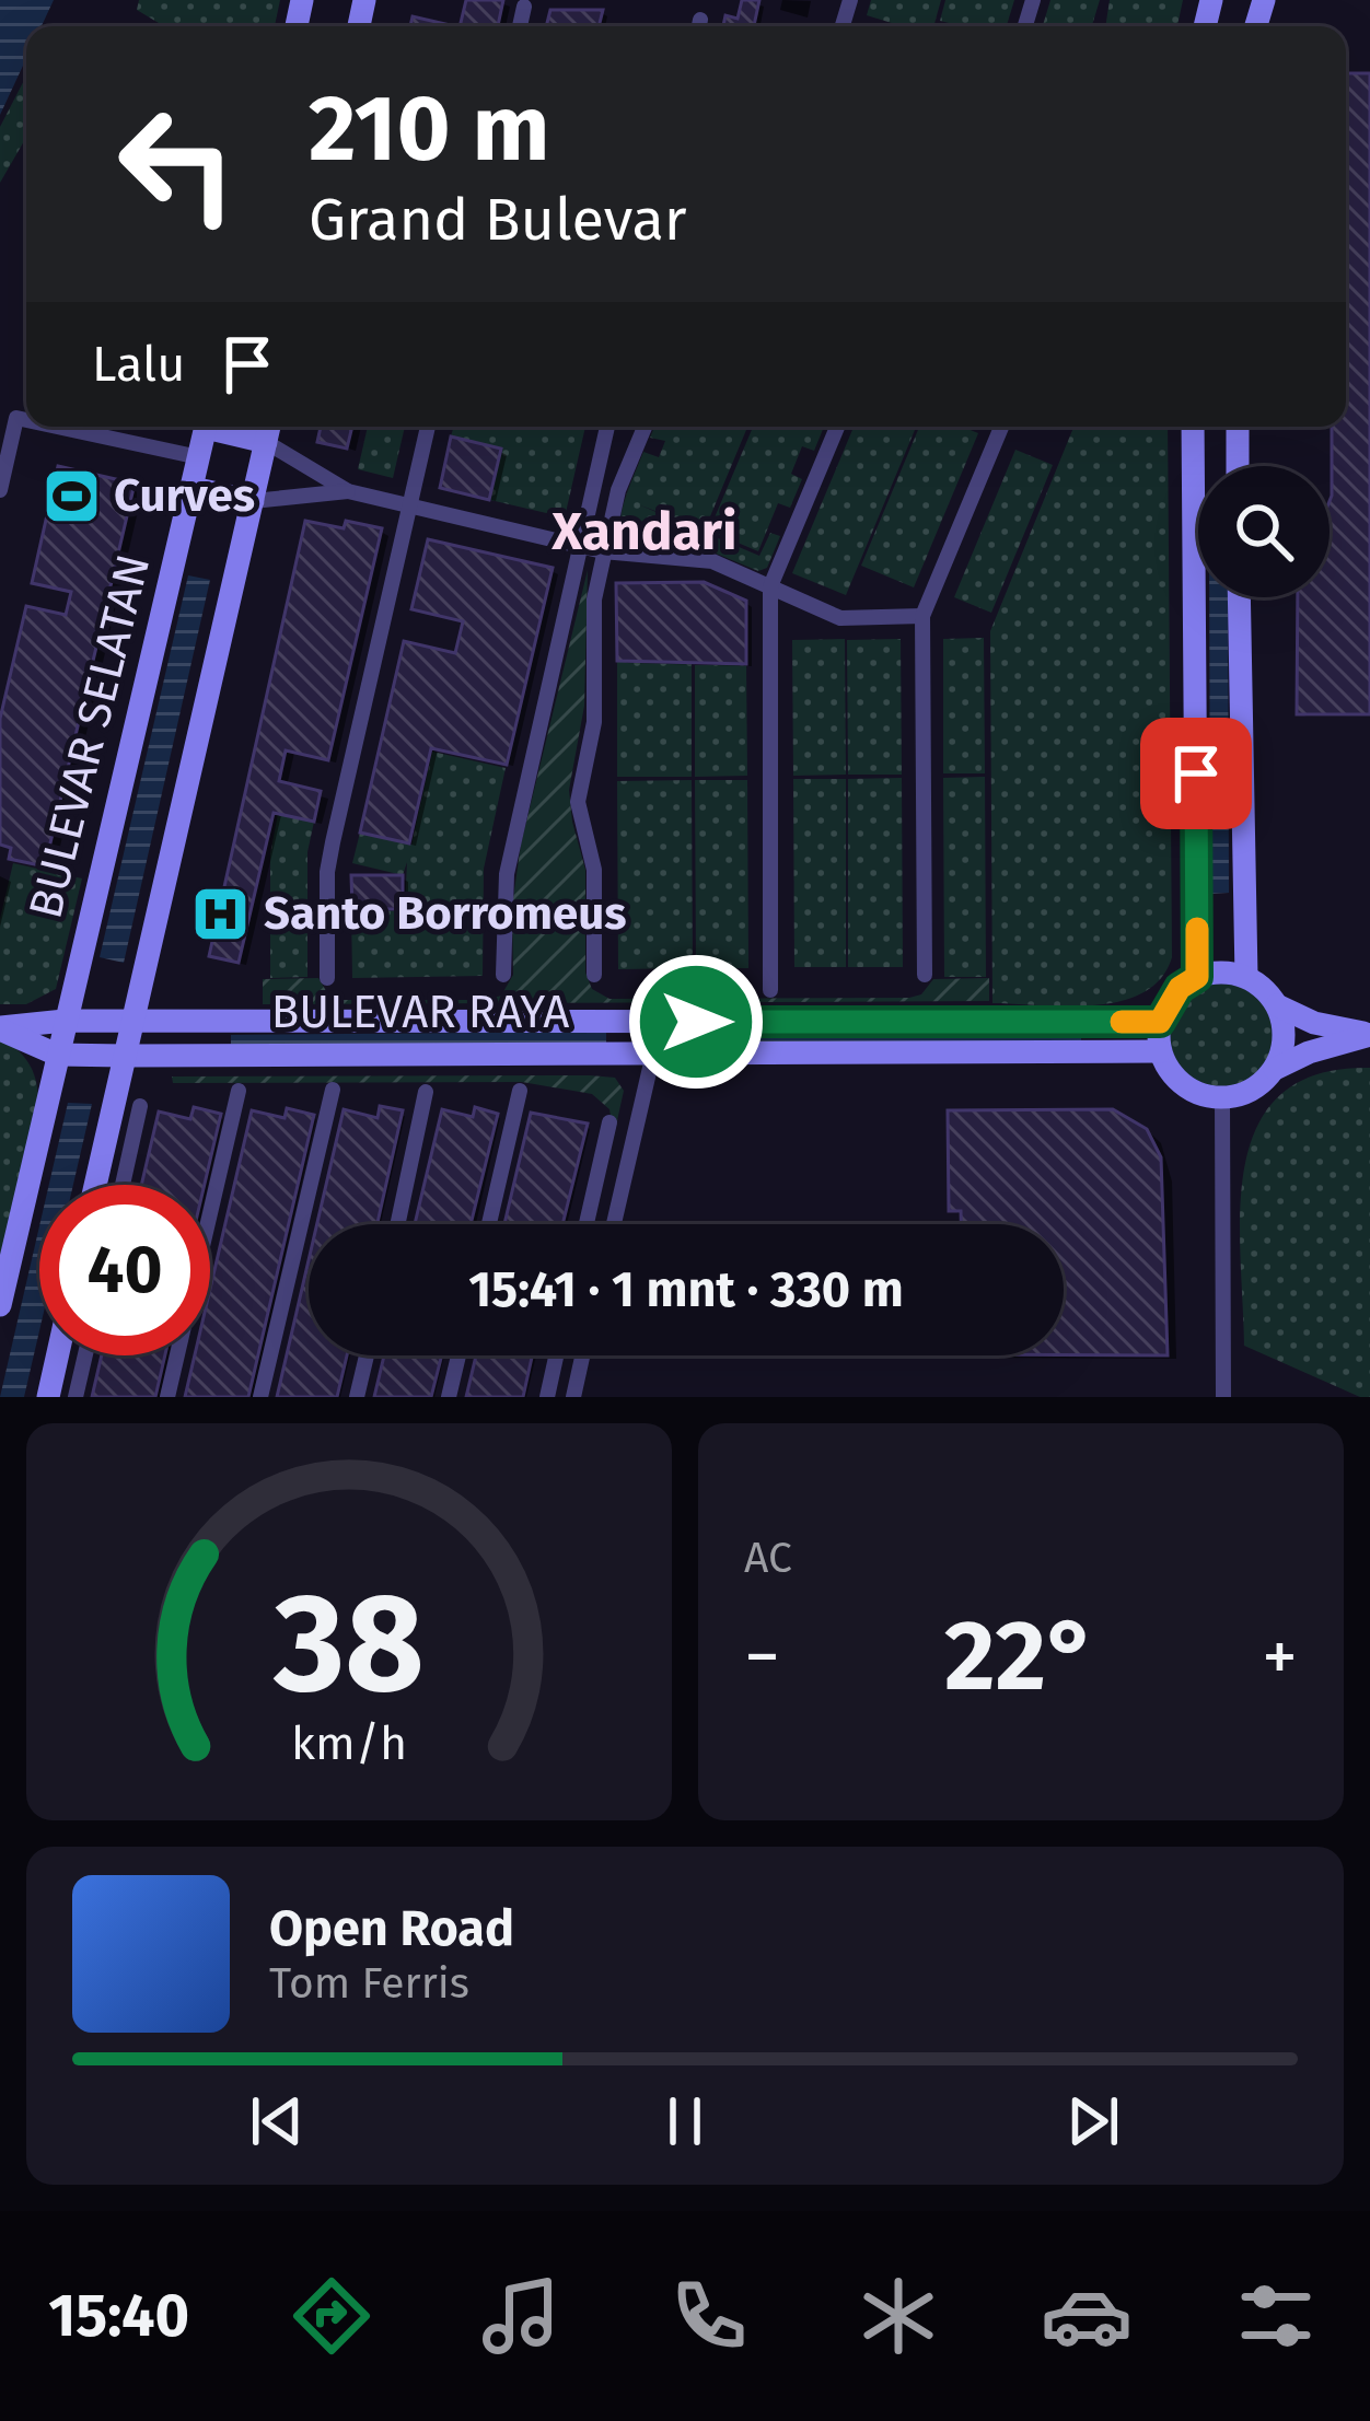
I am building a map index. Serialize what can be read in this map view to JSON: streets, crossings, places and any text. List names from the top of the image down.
{
  "streets": {
    "street": ["BULEVAR SELATAN", "BULEVAR RAYA"]
  },
  "crossings": [
    ["BULEVAR SELATAN", "BULEVAR RAYA"]
  ],
  "districts": ["Xandari"],
  "places": {
    "sports": ["Curves"],
    "hospital": ["Santo Borromeus"]
  },
  "page": {
    "turn": ["210 m", "Grand Bulevar"],
    "then": "Lalu",
    "limit": "40",
    "trip": "15:41 · 1 mnt · 330 m",
    "tile": "AC",
    "heat": ["−", "22°", "+"],
    "song": ["Open Road", "Tom Ferris"],
    "tabs": "15:40",
    "gauge": ["38", "km/h"]
  }
}
